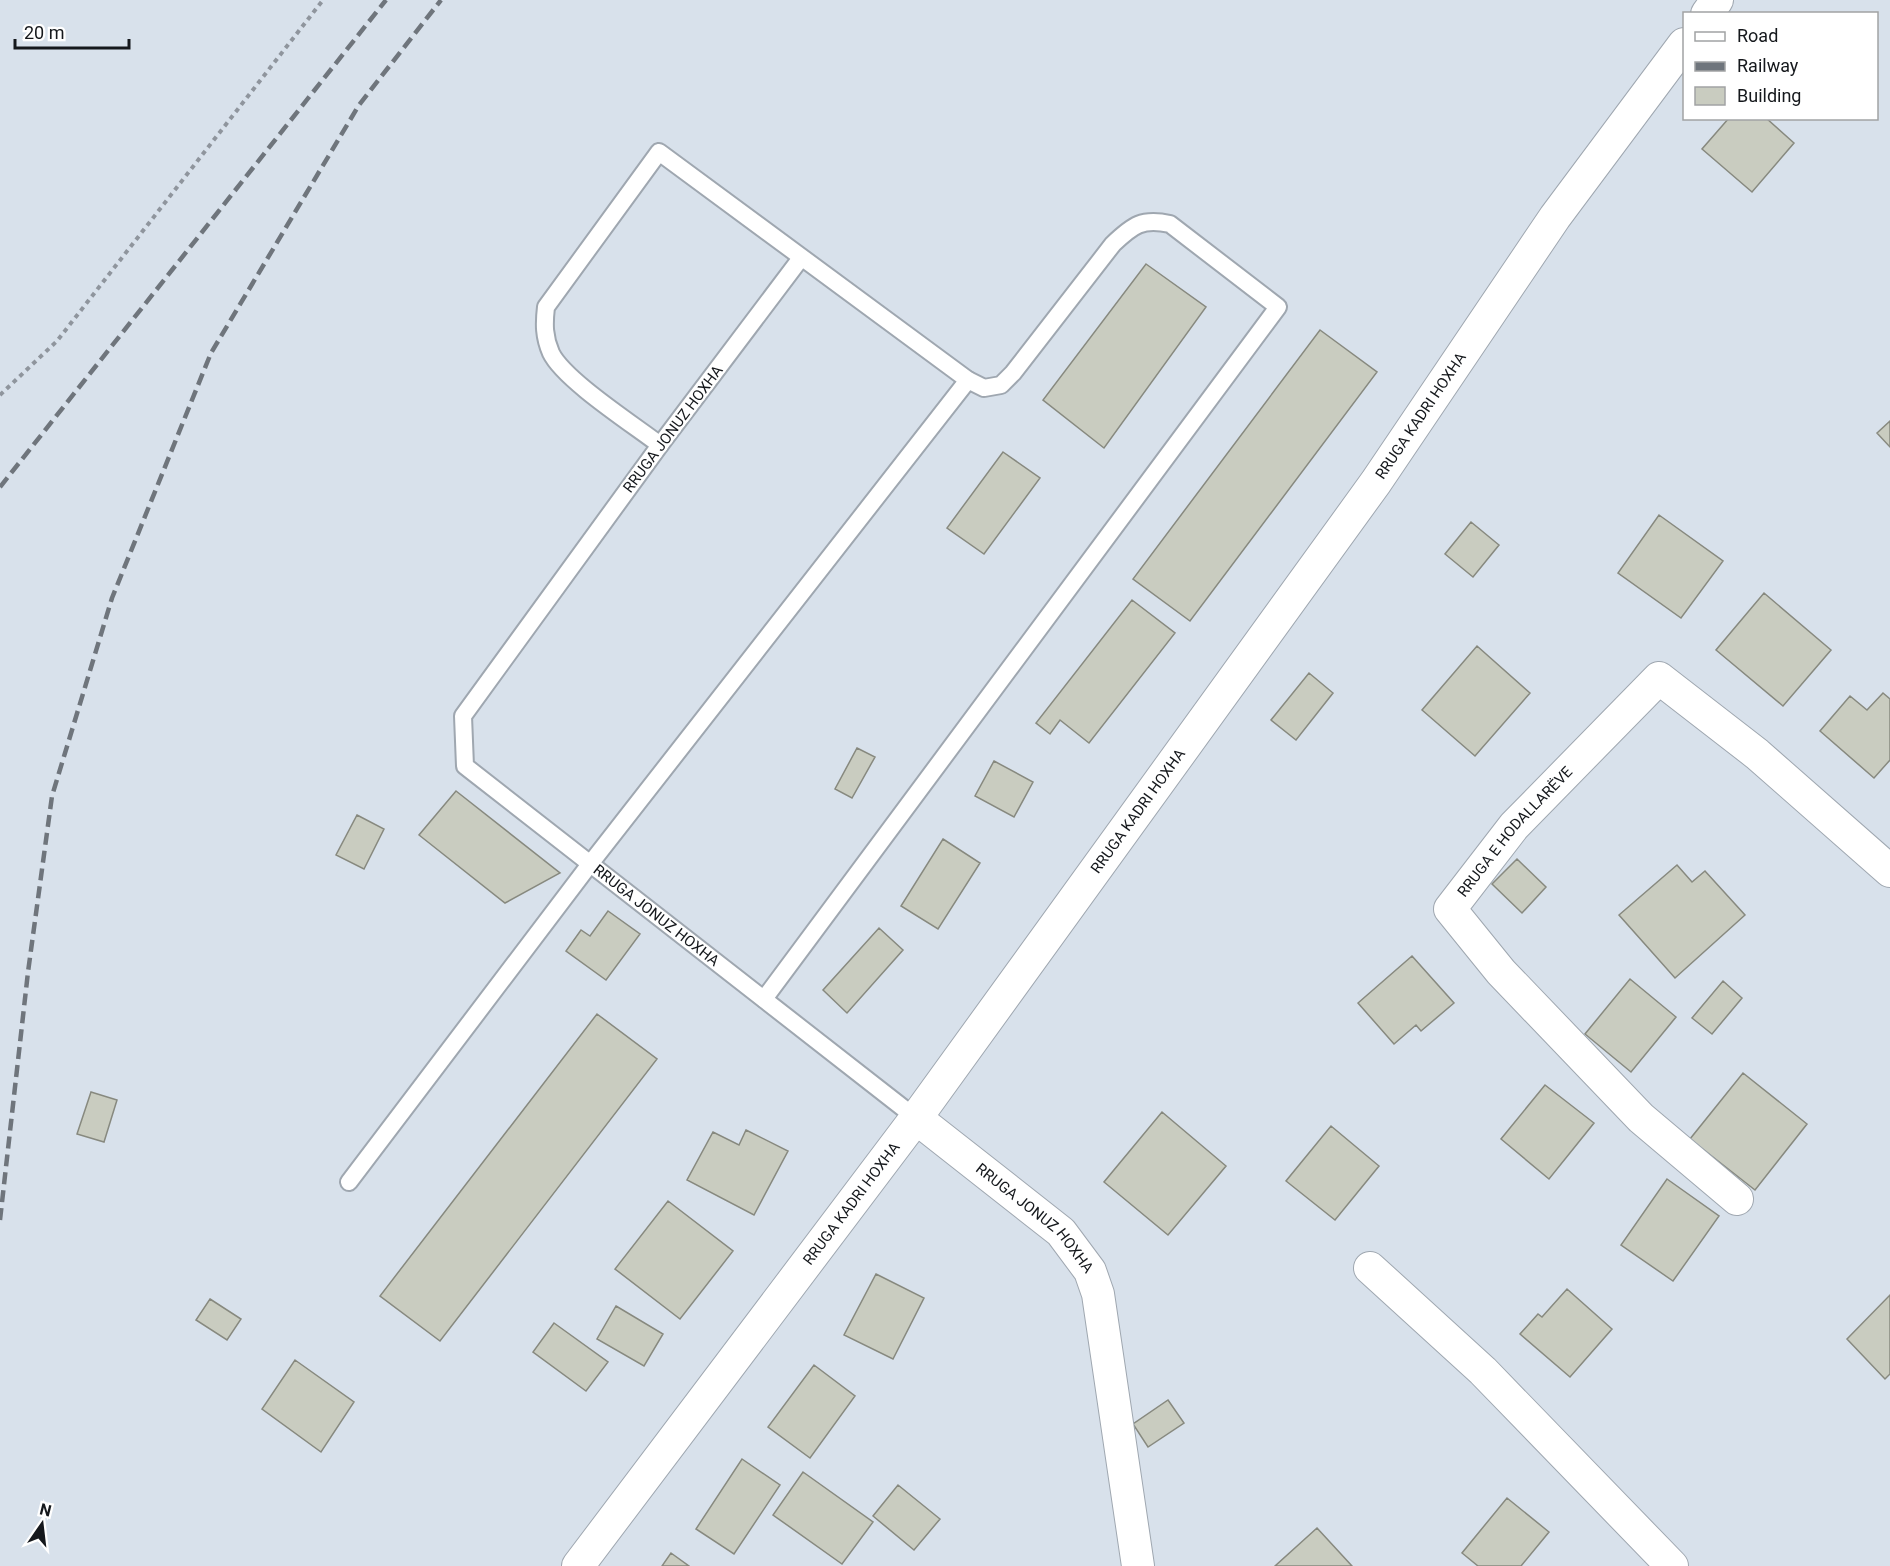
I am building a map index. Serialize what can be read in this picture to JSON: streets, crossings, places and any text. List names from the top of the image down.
{
  "streets": {
    "street": ["RRUGA KADRI HOXHA", "RRUGA JONUZ HOXHA", "RRUGA E HODALLARËVE"]
  },
  "crossings": [
    ["RRUGA KADRI HOXHA", "RRUGA JONUZ HOXHA"]
  ],
  "legend": ["Road", "Railway", "Building"],
  "scale_bar": "20 m",
  "north": "top"
}
